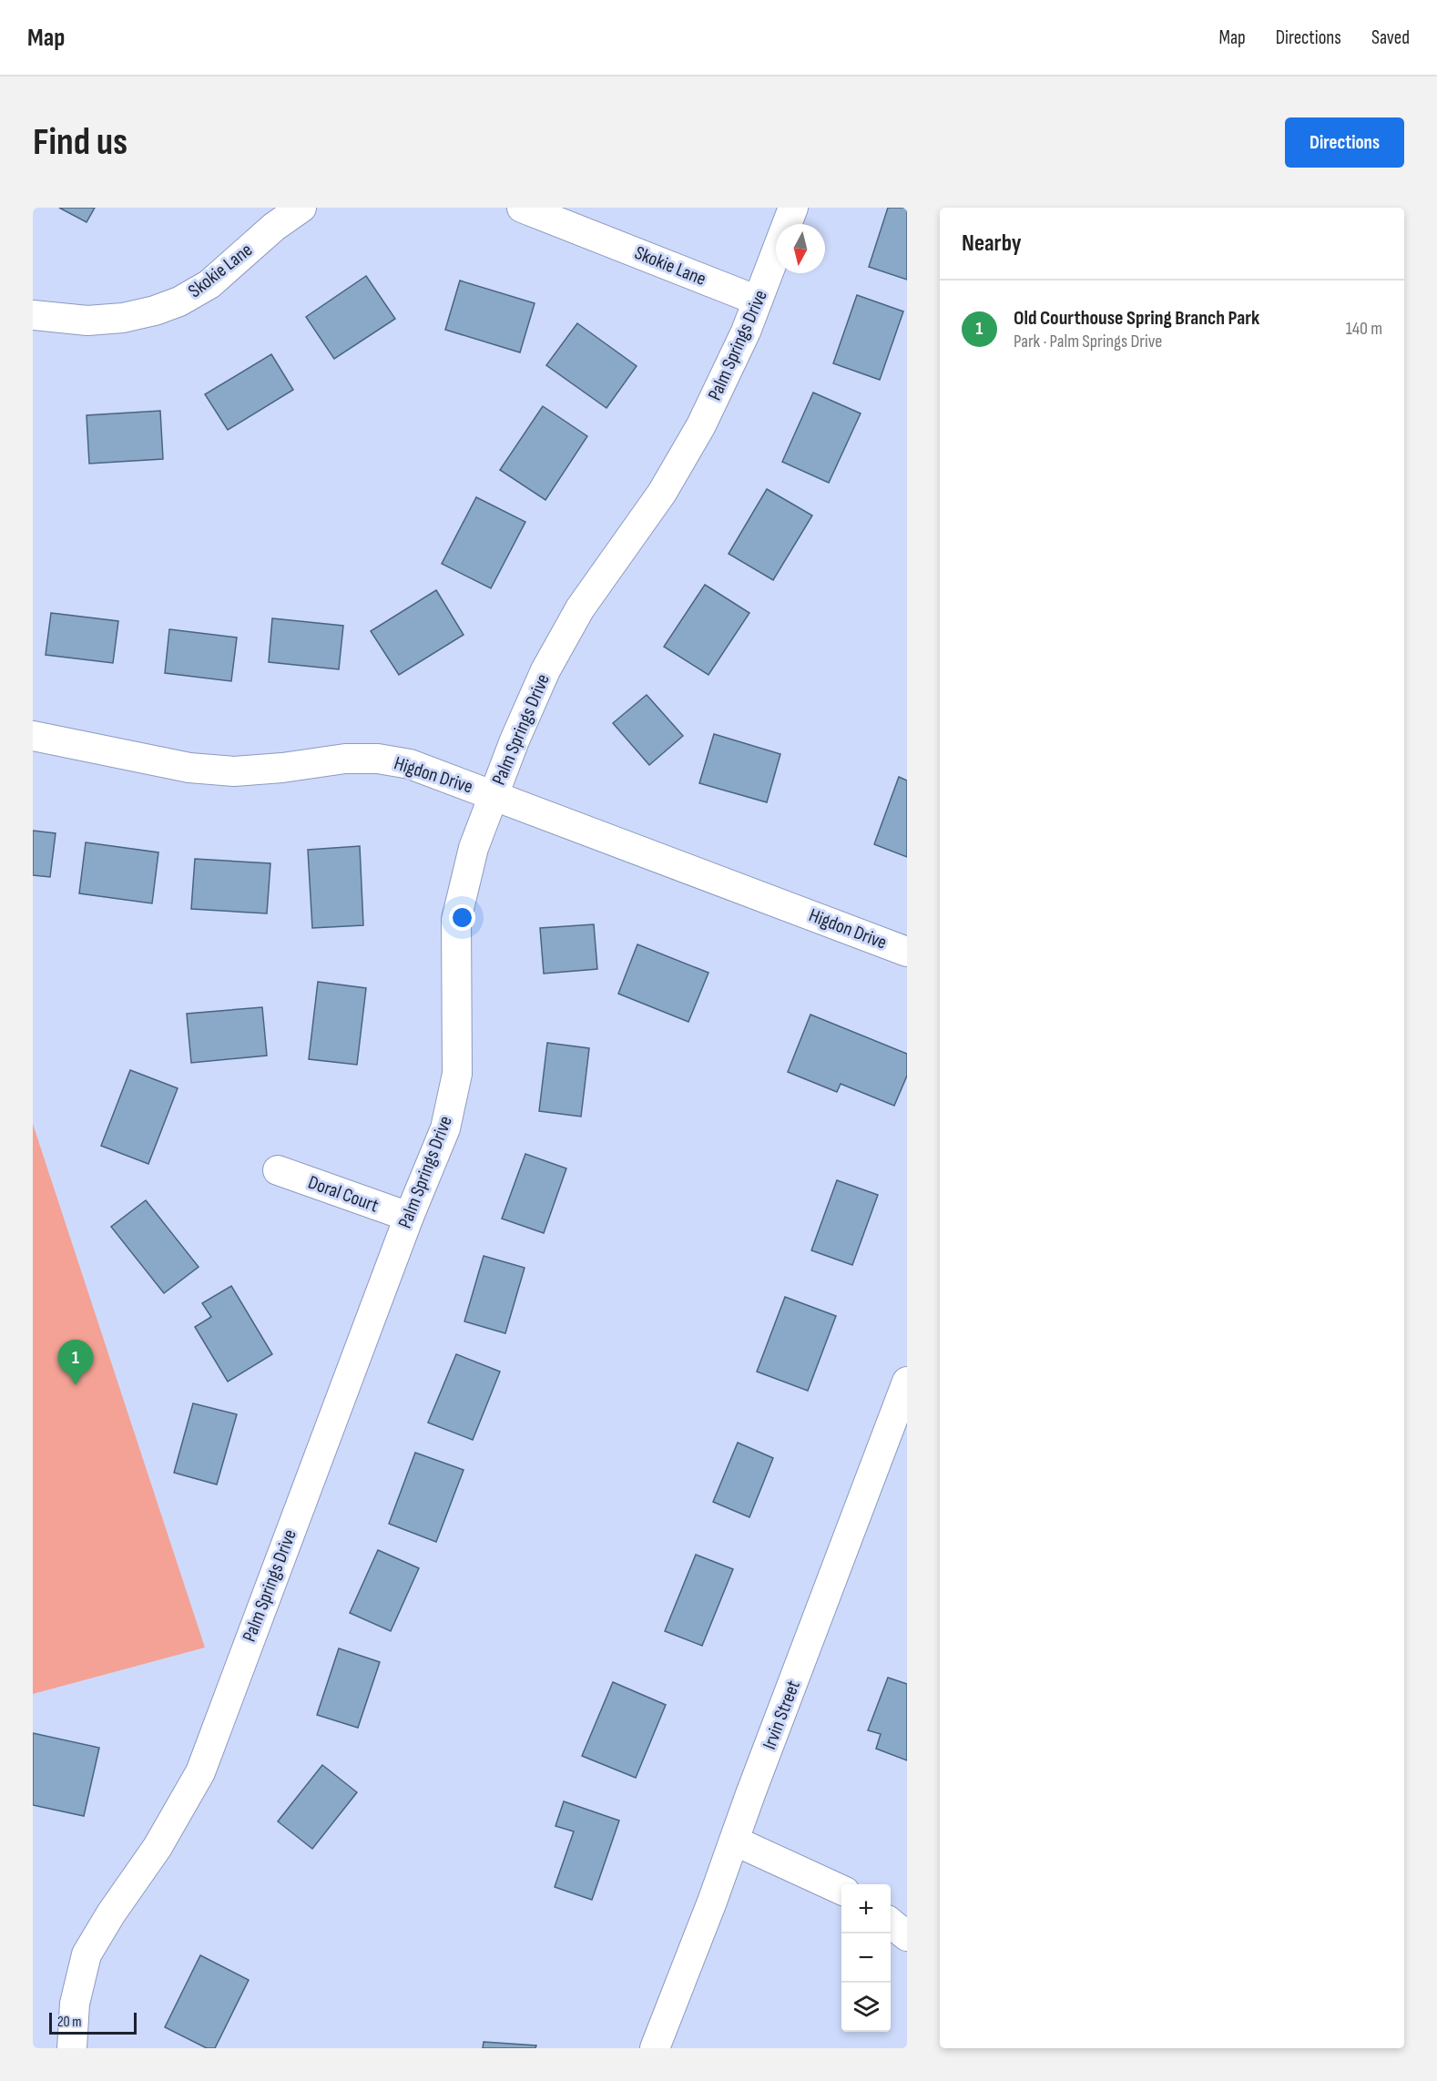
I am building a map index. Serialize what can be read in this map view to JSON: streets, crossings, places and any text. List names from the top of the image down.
{
  "streets": {
    "street": [
      "Skokie Lane",
      "Palm Springs Drive",
      "Higdon Drive",
      "Doral Court",
      "Irvin Street"
    ]
  },
  "crossings": [
    ["Skokie Lane", "Palm Springs Drive"],
    ["Palm Springs Drive", "Higdon Drive"],
    ["Palm Springs Drive", "Doral Court"]
  ],
  "scale_bar": "20 m",
  "north": "bottom",
  "page": {
    "header": "Map",
    "nav": ["Map", "Directions", "Saved"],
    "buttons": "Directions",
    "title": "Find us",
    "heading": "Nearby",
    "list": [
      {
        "mark": "1",
        "name": "Old Courthouse Spring Branch Park",
        "note": "Park · Palm Springs Drive",
        "value": "140 m"
      }
    ],
    "pins": "1",
    "map_buttons": ["+", "−"],
    "scale": "20 m"
  }
}
